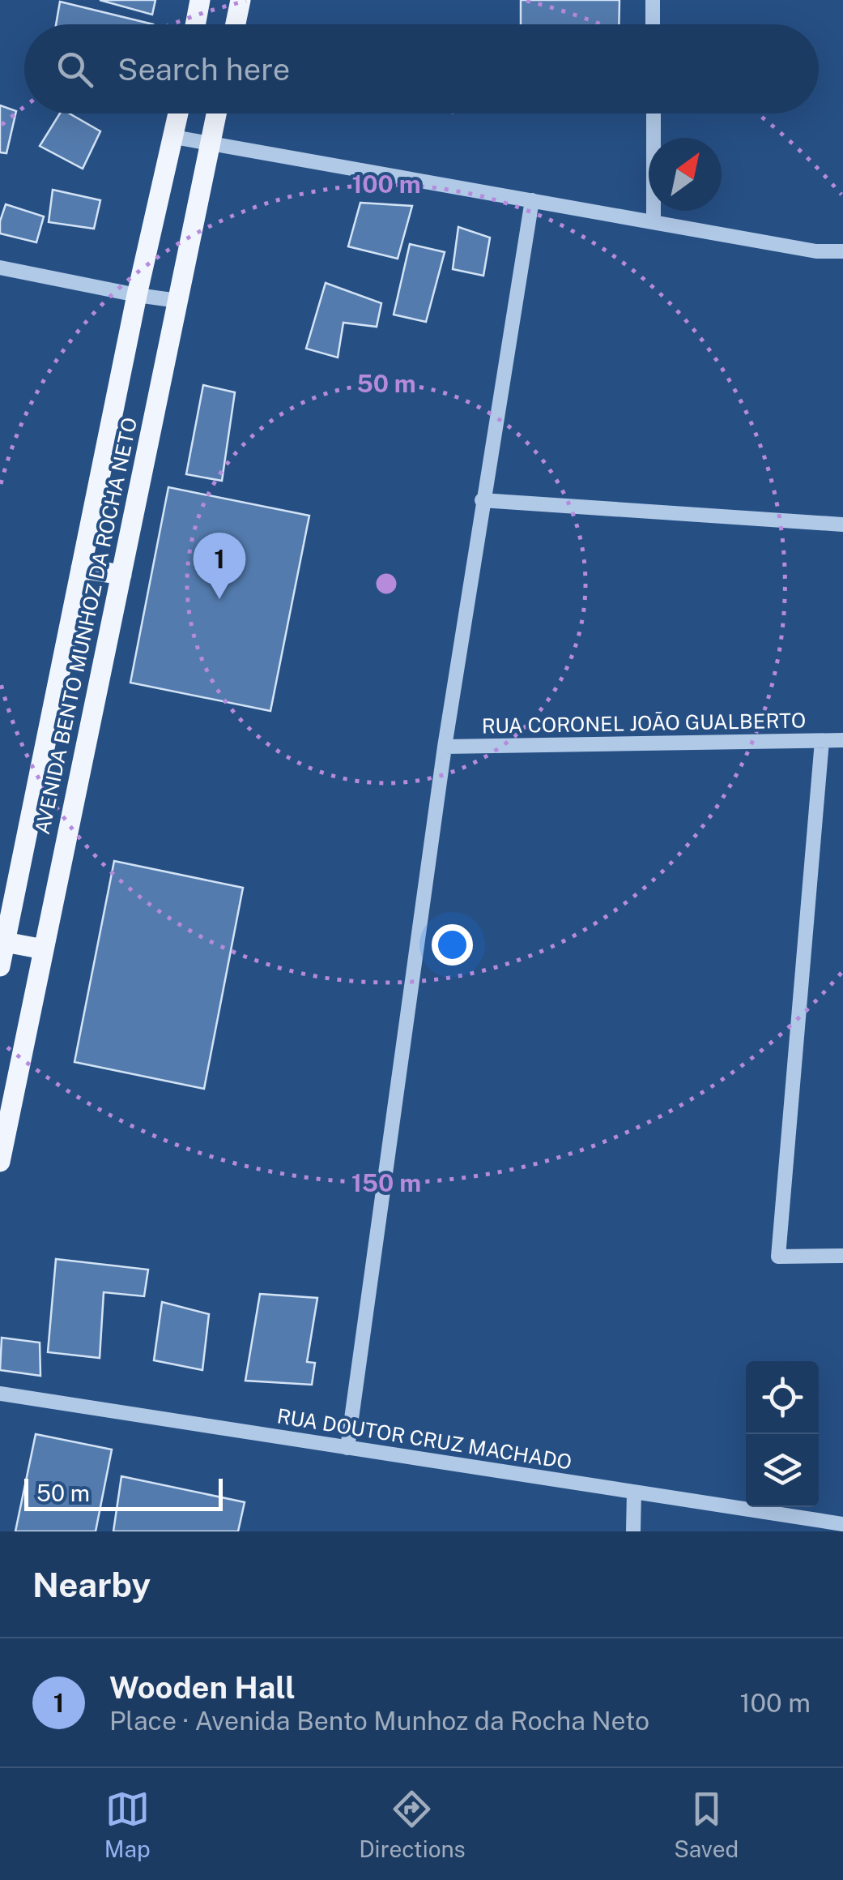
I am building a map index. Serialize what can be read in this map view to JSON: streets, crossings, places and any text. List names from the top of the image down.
{
  "streets": {
    "main road": ["AVENIDA BENTO MUNHOZ DA ROCHA NETO"],
    "street": ["RUA CORONEL JOÃO GUALBERTO", "RUA DOUTOR CRUZ MACHADO"]
  },
  "scale_bar": "50 m",
  "north": "top right",
  "page": {
    "search": "Search here",
    "pins": "1",
    "scale": "50 m",
    "heading": "Nearby",
    "list": [
      {
        "mark": "1",
        "name": "Wooden Hall",
        "note": "Place · Avenida Bento Munhoz da Rocha Neto",
        "value": "100 m"
      }
    ],
    "nav": ["Map", "Directions", "Saved"]
  },
  "rings": ["100 m", "50 m", "150 m"]
}
